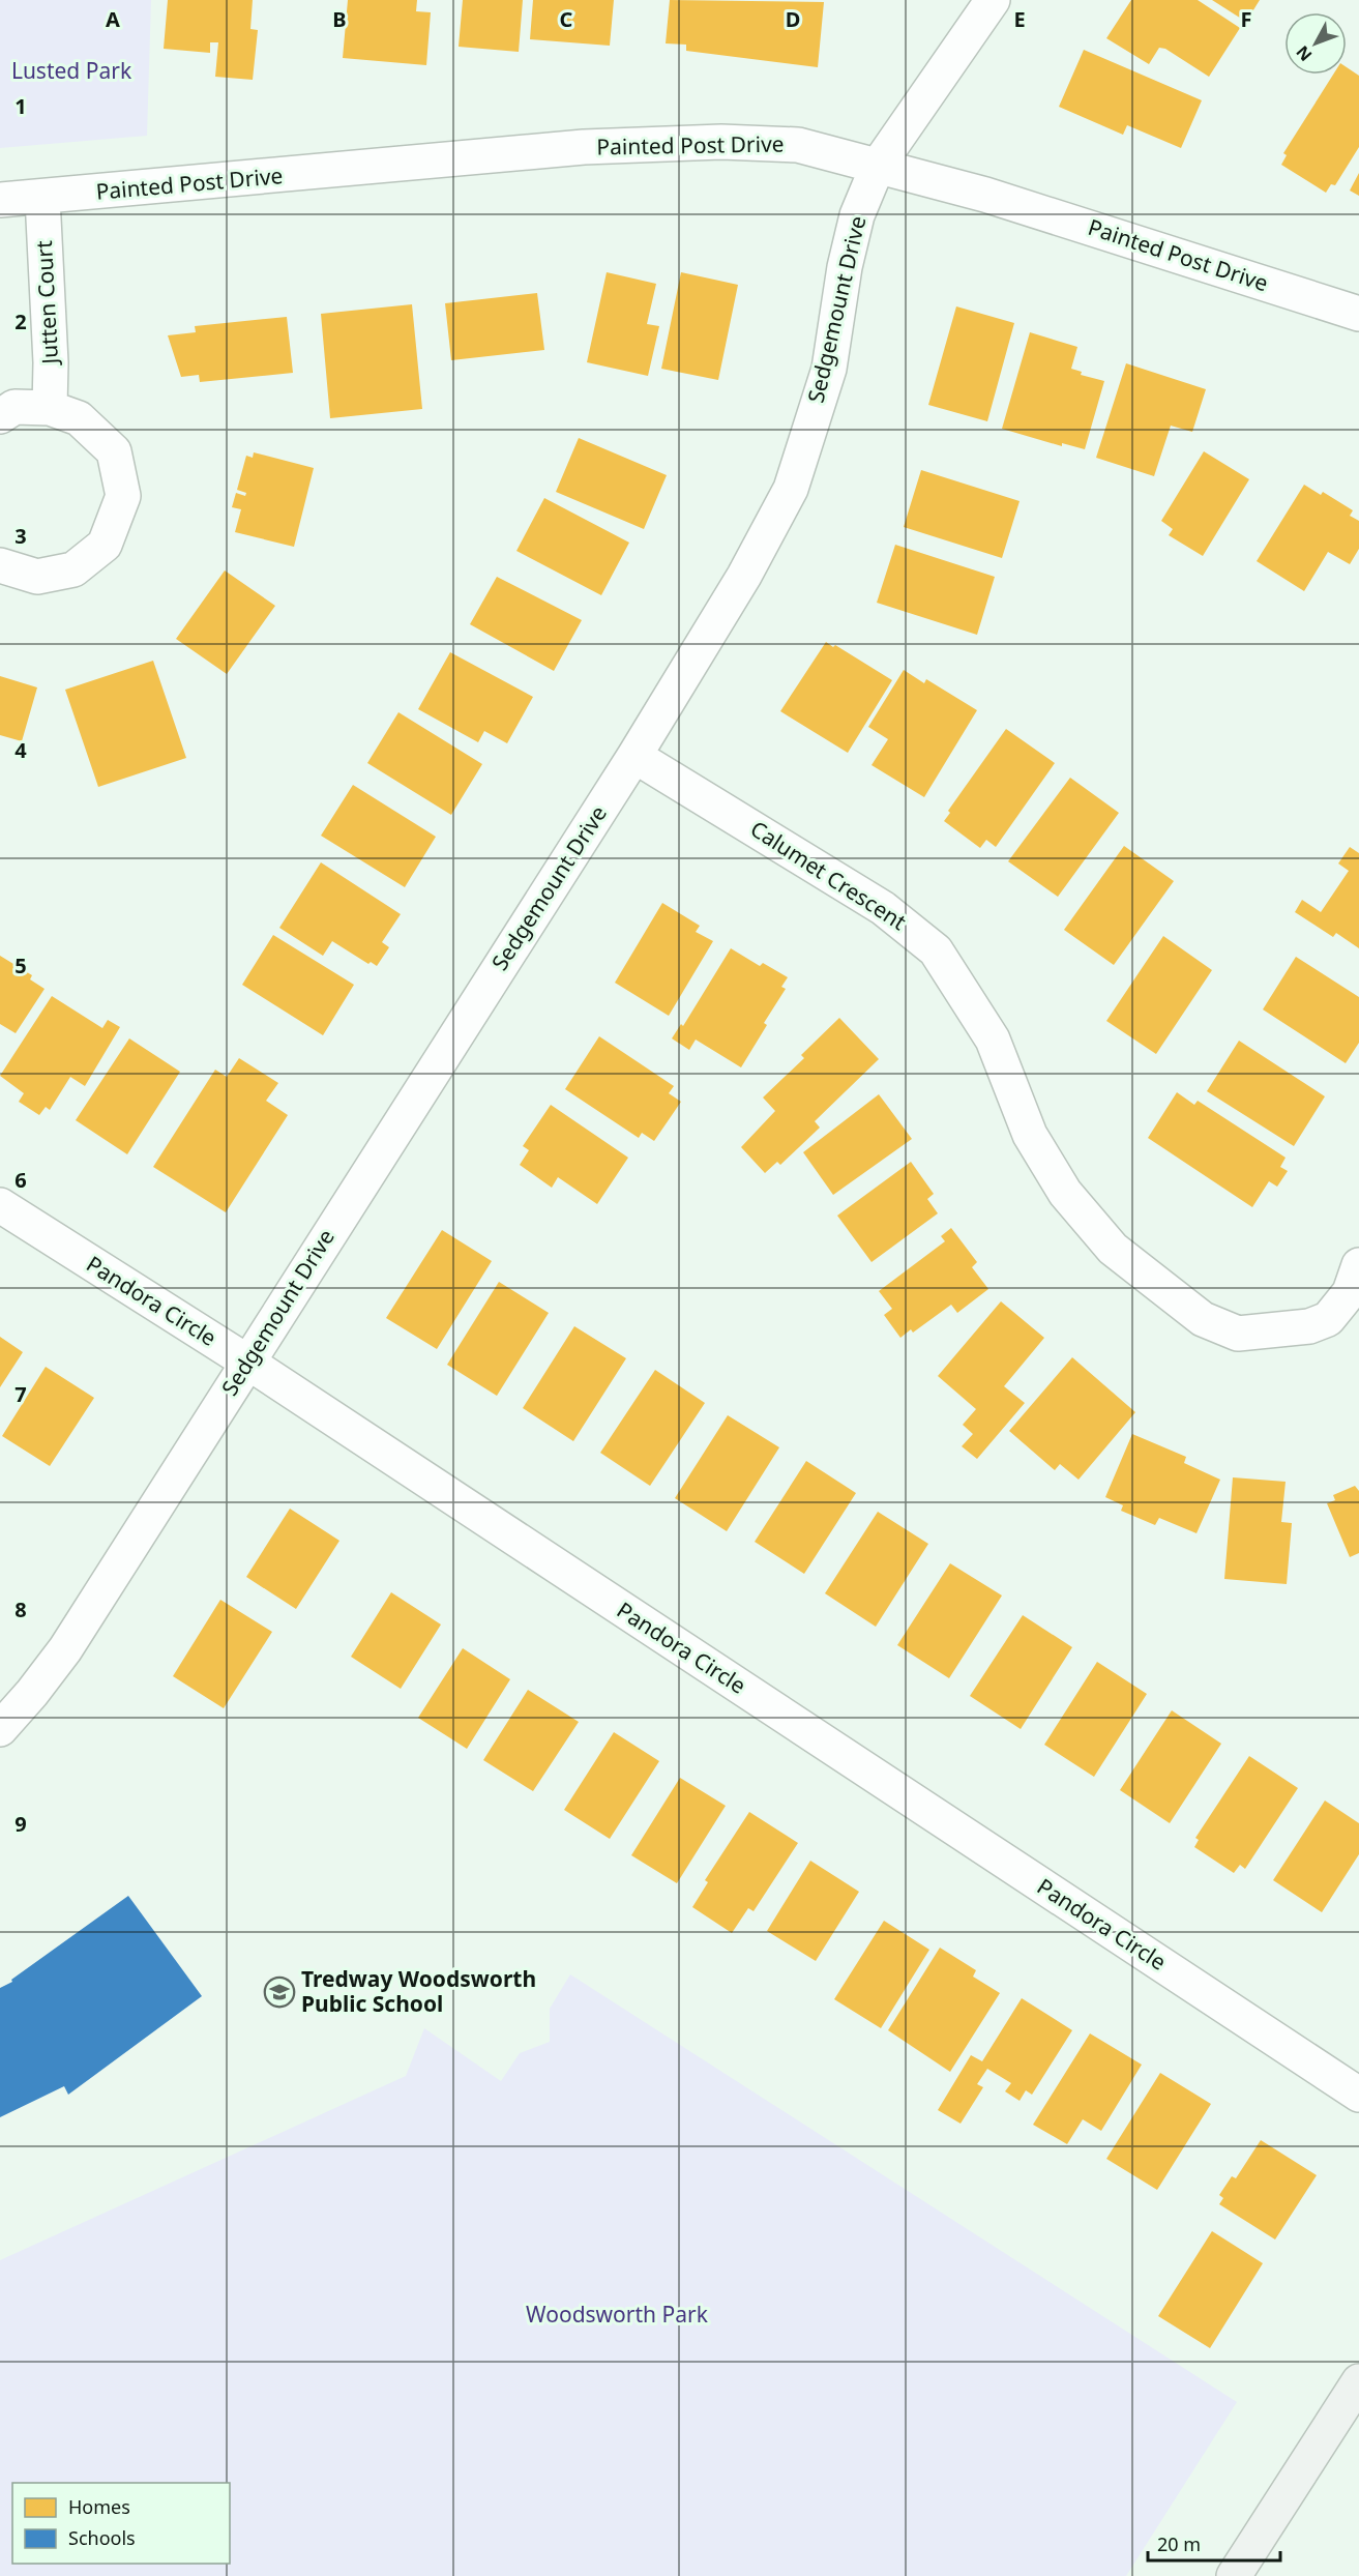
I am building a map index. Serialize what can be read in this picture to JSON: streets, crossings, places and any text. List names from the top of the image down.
{
  "streets": {
    "street": [
      "Painted Post Drive",
      "Jutten Court",
      "Sedgemount Drive",
      "Calumet Crescent",
      "Pandora Circle"
    ]
  },
  "crossings": [
    ["Painted Post Drive", "Jutten Court"],
    ["Painted Post Drive", "Sedgemount Drive"],
    ["Sedgemount Drive", "Calumet Crescent"],
    ["Sedgemount Drive", "Pandora Circle"]
  ],
  "parks": ["Lusted Park", "Woodsworth Park"],
  "places": {
    "school or university": ["Tredway Woodsworth Public School"]
  },
  "legend": ["Homes", "Schools"],
  "scale_bar": "20 m",
  "north": "bottom left",
  "grid": {
    "columns": [
      "A",
      "B",
      "C",
      "D",
      "E",
      "F"
    ],
    "rows": [
      "1",
      "2",
      "3",
      "4",
      "5",
      "6",
      "7",
      "8",
      "9"
    ]
  }
}
